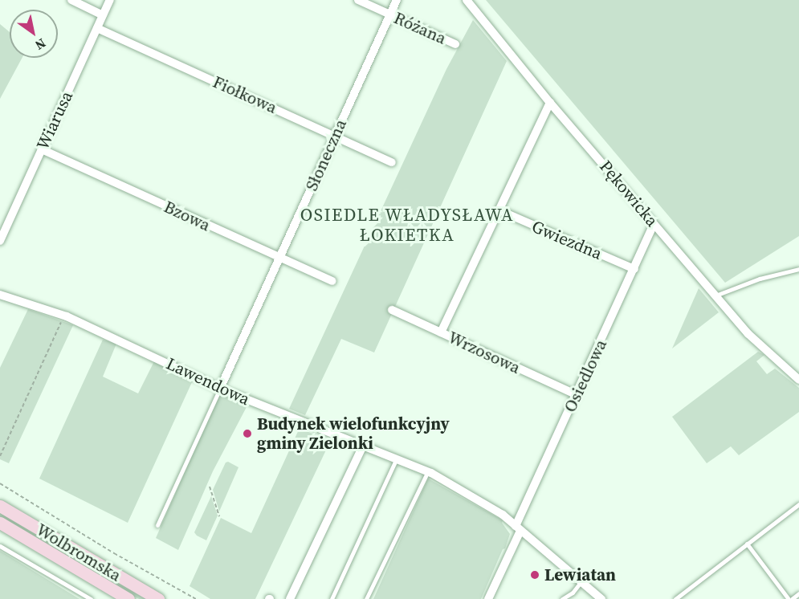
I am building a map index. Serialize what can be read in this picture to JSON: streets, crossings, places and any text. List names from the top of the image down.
{
  "streets": {
    "main road": ["Wolbromska"],
    "street": [
      "Różana",
      "Fiołkowa",
      "Wiarusa",
      "Słoneczna",
      "Pękowicka",
      "Bzowa",
      "Gwiezdna",
      "Wrzosowa",
      "Osiedlowa",
      "Lawendowa"
    ]
  },
  "crossings": [
    ["Różana", "Słoneczna"],
    ["Fiołkowa", "Wiarusa"],
    ["Fiołkowa", "Słoneczna"],
    ["Wiarusa", "Bzowa"],
    ["Słoneczna", "Bzowa"],
    ["Słoneczna", "Lawendowa"],
    ["Pękowicka", "Osiedlowa"],
    ["Gwiezdna", "Osiedlowa"],
    ["Wrzosowa", "Osiedlowa"],
    ["Osiedlowa", "Lawendowa"]
  ],
  "districts": ["OSIEDLE WŁADYSŁAWA ŁOKIETKA"],
  "places": ["Budynek wielofunkcyjny gminy Zielonki", "Lewiatan"],
  "north": "bottom right"
}
